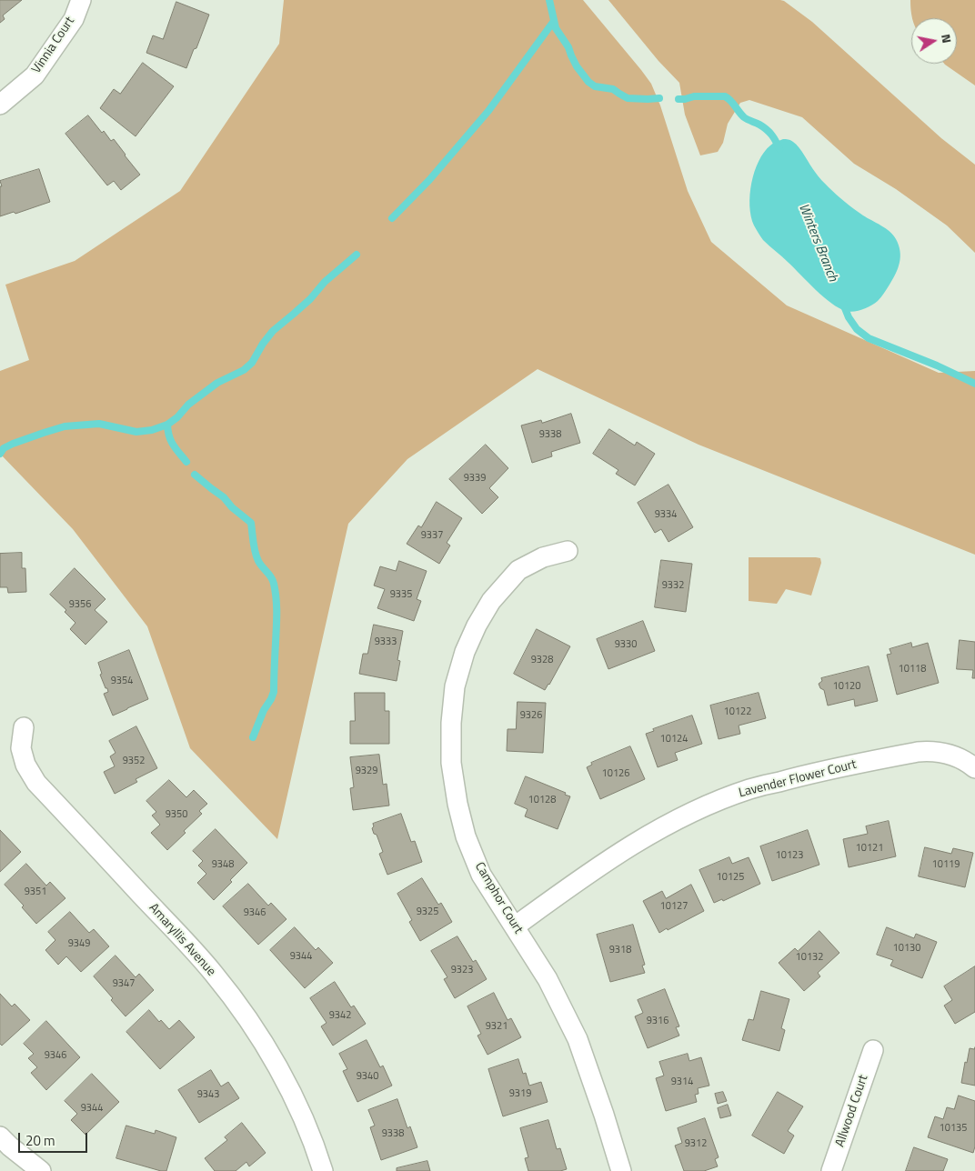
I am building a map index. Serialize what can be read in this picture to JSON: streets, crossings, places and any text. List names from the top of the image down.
{
  "streets": {
    "street": [
      "Vinnia Court",
      "Lavender Flower Court",
      "Camphor Court",
      "Amaryllis Avenue",
      "Allwood Court"
    ]
  },
  "crossings": [
    ["Lavender Flower Court", "Camphor Court"]
  ],
  "water": ["Winters Branch"],
  "house_numbers": [
    "9338",
    "9339",
    "9334",
    "9337",
    "9332",
    "9335",
    "9356",
    "9333",
    "9330",
    "9328",
    "10118",
    "9354",
    "10120",
    "10122",
    "9326",
    "10124",
    "9352",
    "9329",
    "10126",
    "10128",
    "9350",
    "10121",
    "10123",
    "9348",
    "10119",
    "10125",
    "9351",
    "10127",
    "9325",
    "9346",
    "9349",
    "10130",
    "9318",
    "9344",
    "10132",
    "9323",
    "9347",
    "9342",
    "9316",
    "9321",
    "9346",
    "9340",
    "9314",
    "9319",
    "9343",
    "9344",
    "10135",
    "9338",
    "9312"
  ],
  "scale_bar": "20 m",
  "north": "right"
}
